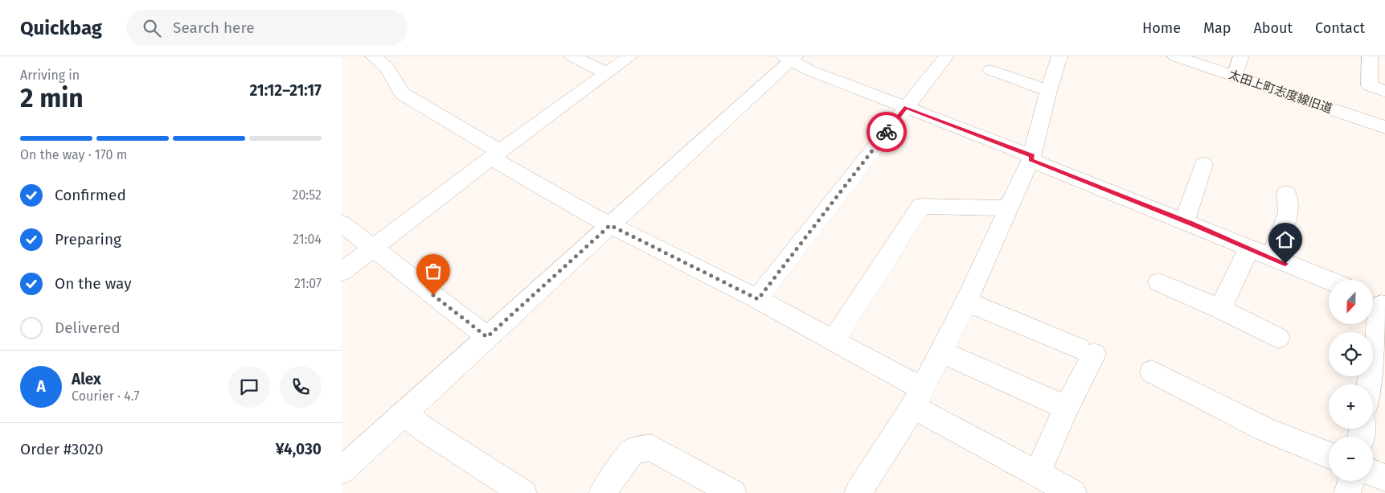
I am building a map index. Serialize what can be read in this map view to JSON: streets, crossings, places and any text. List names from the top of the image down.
{
  "streets": {
    "street": ["太田上町志度線旧道"]
  },
  "north": "bottom",
  "page": {
    "header": "Quickbag",
    "search": "Search here",
    "nav": [
      "Home",
      "Map",
      "About",
      "Contact"
    ],
    "heading": ["2 min", "Arriving in", "21:12–21:17"],
    "panel": [
      "Alex",
      "Courier · 4.7",
      "Order #3020",
      "¥4,030"
    ],
    "bar": "On the way · 170 m",
    "list": [
      ["Confirmed", "20:52"],
      ["Preparing", "21:04"],
      ["On the way", "21:07"],
      "Delivered"
    ],
    "map_buttons": ["+", "−"],
    "round": "A"
  }
}
